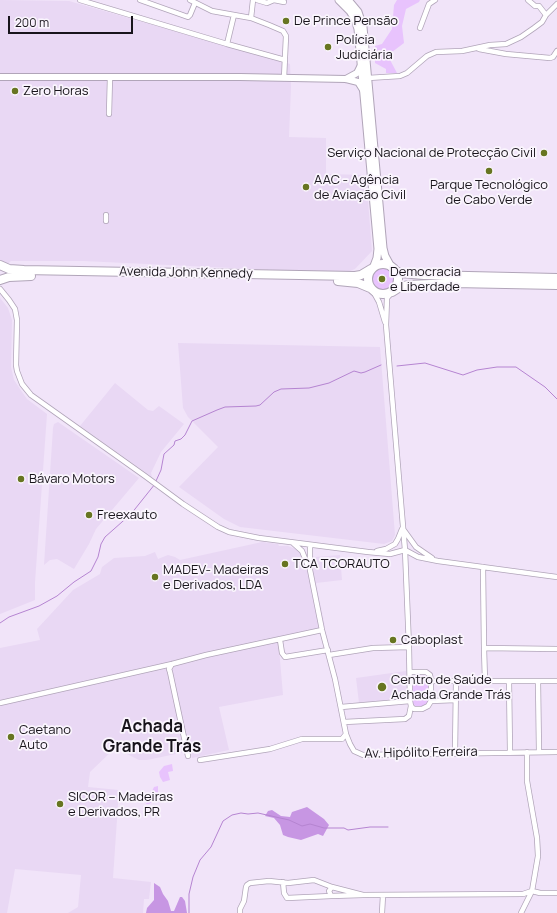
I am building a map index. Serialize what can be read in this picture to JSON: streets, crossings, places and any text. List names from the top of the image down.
{
  "streets": {
    "highway": ["Avenida John Kennedy"],
    "street": ["Av. Hipólito Ferreira"]
  },
  "districts": ["Achada Grande Trás"],
  "places": [
    "De Prince Pensão",
    "Polícia Judiciária",
    "Zero Horas",
    "Serviço Nacional de Protecção Civil",
    "Parque Tecnológico de Cabo Verde",
    "AAC - Agência de Aviação Civil",
    "Democracia e Liberdade",
    "Bávaro Motors",
    "Freexauto",
    "TCA TCORAUTO",
    "MADEV- Madeiras e Derivados, LDA",
    "Caboplast",
    "Centro de Saúde Achada Grande Trás",
    "Caetano Auto",
    "SICOR – Madeiras e Derivados, PR"
  ],
  "scale_bar": "200 m"
}
